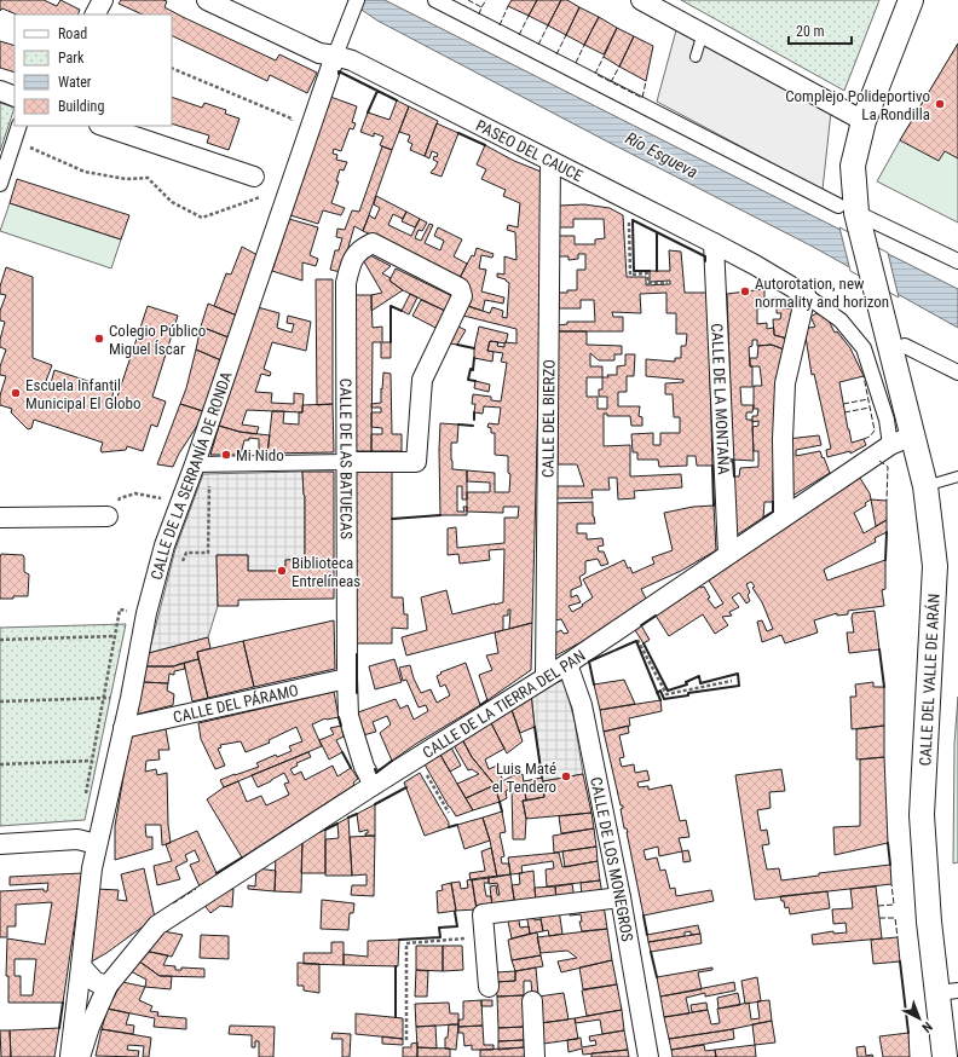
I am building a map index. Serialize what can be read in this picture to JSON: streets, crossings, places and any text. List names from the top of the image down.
{
  "streets": {
    "street": [
      "PASEO DEL CAUCE",
      "CALLE DE LA MONTAÑA",
      "CALLE DEL BIERZO",
      "CALLE DE LAS BATUECAS",
      "CALLE DE LA SERRANÍA DE RONDA",
      "CALLE DEL VALLE DE ARÁN",
      "CALLE DEL PÁRAMO",
      "CALLE DE LA TIERRA DEL PAN",
      "CALLE DE LOS MONEGROS"
    ]
  },
  "crossings": [
    ["PASEO DEL CAUCE", "CALLE DE LA MONTAÑA"],
    ["PASEO DEL CAUCE", "CALLE DEL BIERZO"],
    ["PASEO DEL CAUCE", "CALLE DE LA SERRANÍA DE RONDA"],
    ["PASEO DEL CAUCE", "CALLE DE LA TIERRA DEL PAN"],
    ["CALLE DE LA MONTAÑA", "CALLE DE LA TIERRA DEL PAN"],
    ["CALLE DEL BIERZO", "CALLE DE LA TIERRA DEL PAN"],
    ["CALLE DE LAS BATUECAS", "CALLE DEL PÁRAMO"],
    ["CALLE DE LAS BATUECAS", "CALLE DE LA TIERRA DEL PAN"],
    ["CALLE DE LA SERRANÍA DE RONDA", "CALLE DEL PÁRAMO"],
    ["CALLE DEL VALLE DE ARÁN", "CALLE DE LA TIERRA DEL PAN"],
    ["CALLE DE LA TIERRA DEL PAN", "CALLE DE LOS MONEGROS"]
  ],
  "water": ["Río Esgueva"],
  "places": [
    "Complejo Polideportivo La Rondilla",
    "Autorotation, new normality and horizon",
    "Colegio Público Miguel Íscar",
    "Escuela Infantil Municipal El Globo",
    "Mi Nido",
    "Biblioteca Entrelíneas",
    "Luis Maté el Tendero"
  ],
  "legend": [
    "Road",
    "Park",
    "Water",
    "Building"
  ],
  "scale_bar": "20 m",
  "north": "bottom right"
}
